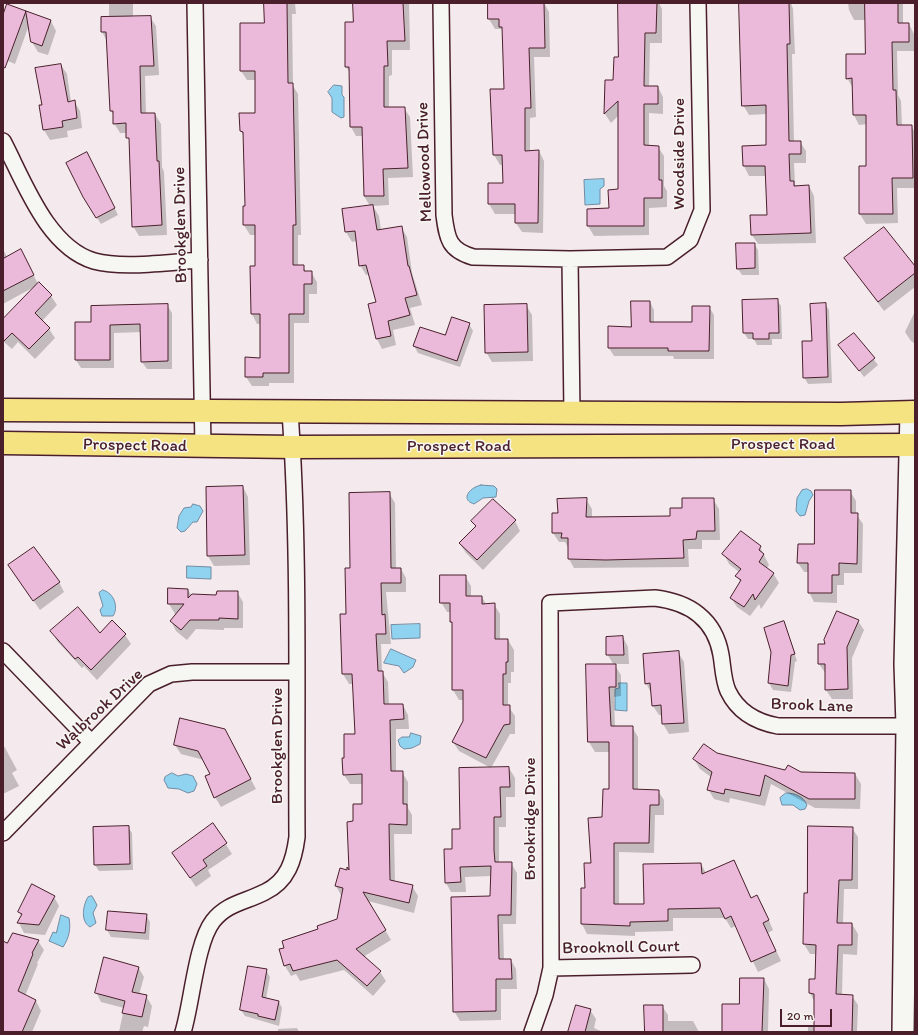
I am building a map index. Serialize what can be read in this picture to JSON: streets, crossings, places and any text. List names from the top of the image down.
{
  "streets": {
    "main road": ["Prospect Road"],
    "street": [
      "Woodside Drive",
      "Mellowood Drive",
      "Brookglen Drive",
      "Brook Lane",
      "Walbrook Drive",
      "Brookridge Drive",
      "Brooknoll Court"
    ]
  },
  "crossings": [
    ["Woodside Drive", "Mellowood Drive"],
    ["Brookglen Drive", "Prospect Road"],
    ["Brookglen Drive", "Walbrook Drive"],
    ["Brook Lane", "Brookridge Drive"],
    ["Brookridge Drive", "Brooknoll Court"]
  ],
  "scale_bar": "20 m"
}
